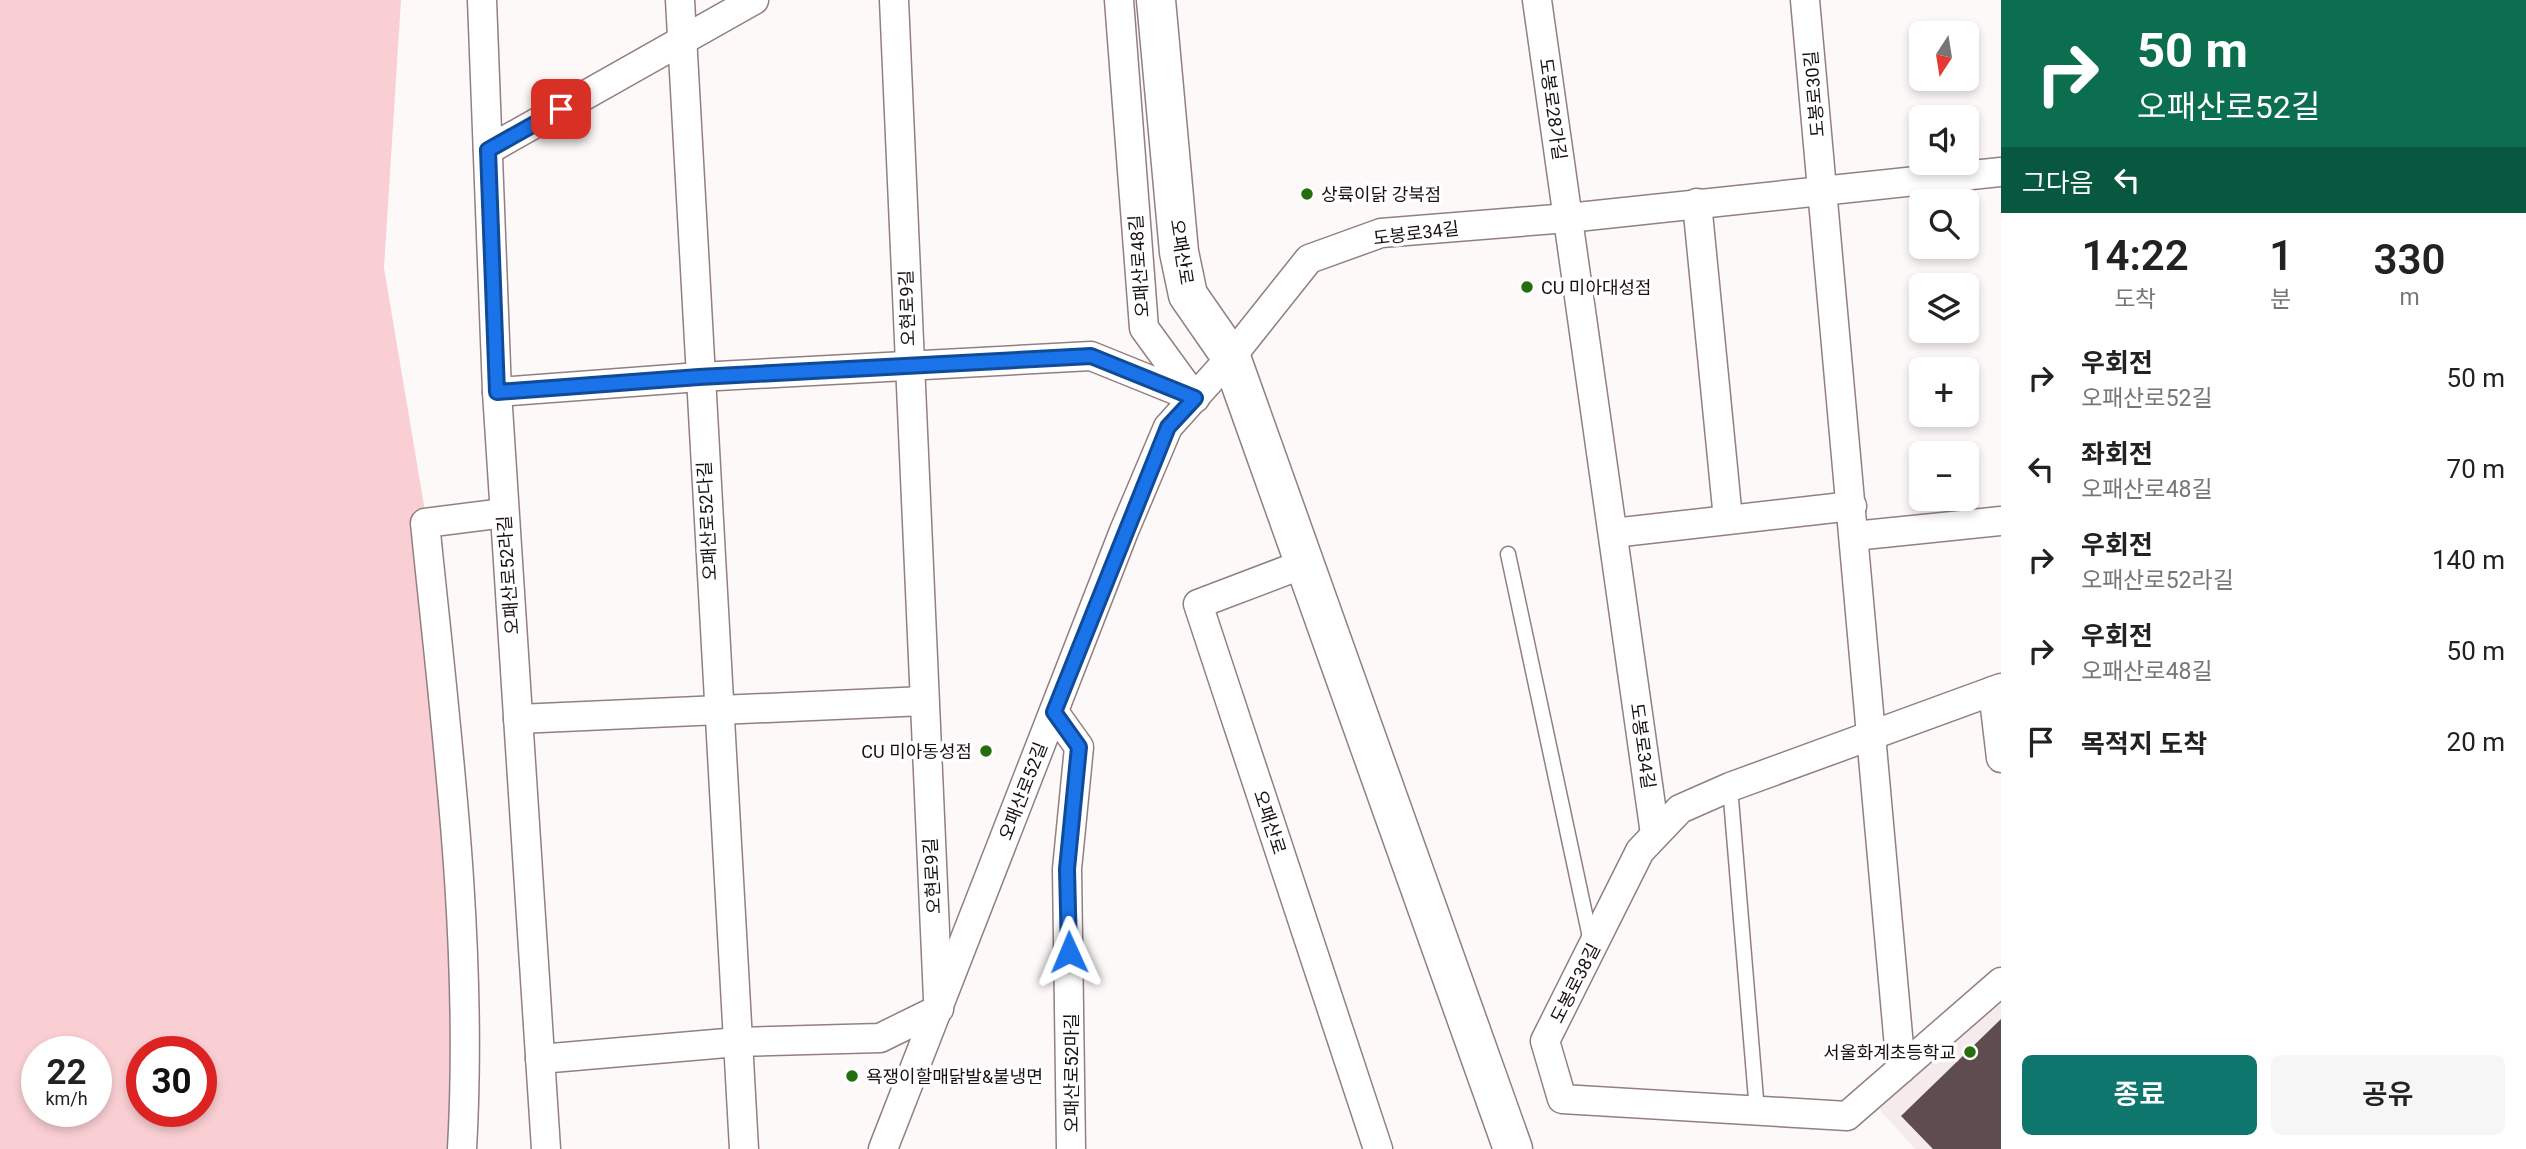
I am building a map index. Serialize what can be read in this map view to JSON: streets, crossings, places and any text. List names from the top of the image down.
{
  "streets": {
    "street": [
      "도봉로30길",
      "도봉로28가길",
      "도봉로34길",
      "오패산로",
      "오패산로48길",
      "오현로9길",
      "오패산로52다길",
      "오패산로52라길",
      "오패산로52길",
      "도봉로38길",
      "오패산로52마길"
    ]
  },
  "crossings": [
    ["도봉로30길", "도봉로34길"],
    ["도봉로28가길", "도봉로34길"],
    ["도봉로34길", "오패산로"],
    ["도봉로34길", "오패산로52길"],
    ["도봉로34길", "도봉로38길"],
    ["오패산로", "오패산로52길"],
    ["오패산로48길", "오패산로52길"],
    ["오현로9길", "오패산로52길"],
    ["오패산로52길", "오패산로52마길"]
  ],
  "places": [
    "상륙이닭 강북점",
    "CU 미아대성점",
    "CU 미아동성점",
    "서울화계초등학교",
    "욕쟁이할매닭발&불냉면"
  ],
  "north": "bottom",
  "page": {
    "turn": ["50 m", "오패산로52길"],
    "map_buttons": ["+", "−"],
    "then": "그다음",
    "eta": [
      "14:22",
      "도착",
      "1",
      "분",
      "330",
      "m"
    ],
    "list": [
      {
        "name": "우회전",
        "note": "오패산로52길",
        "value": "50 m"
      },
      {
        "name": "좌회전",
        "note": "오패산로48길",
        "value": "70 m"
      },
      {
        "name": "우회전",
        "note": "오패산로52라길",
        "value": "140 m"
      },
      {
        "name": "우회전",
        "note": "오패산로48길",
        "value": "50 m"
      },
      {
        "name": "목적지 도착",
        "value": "20 m"
      }
    ],
    "speed": "22 km/h",
    "limit": "30",
    "buttons": ["종료", "공유"]
  }
}
